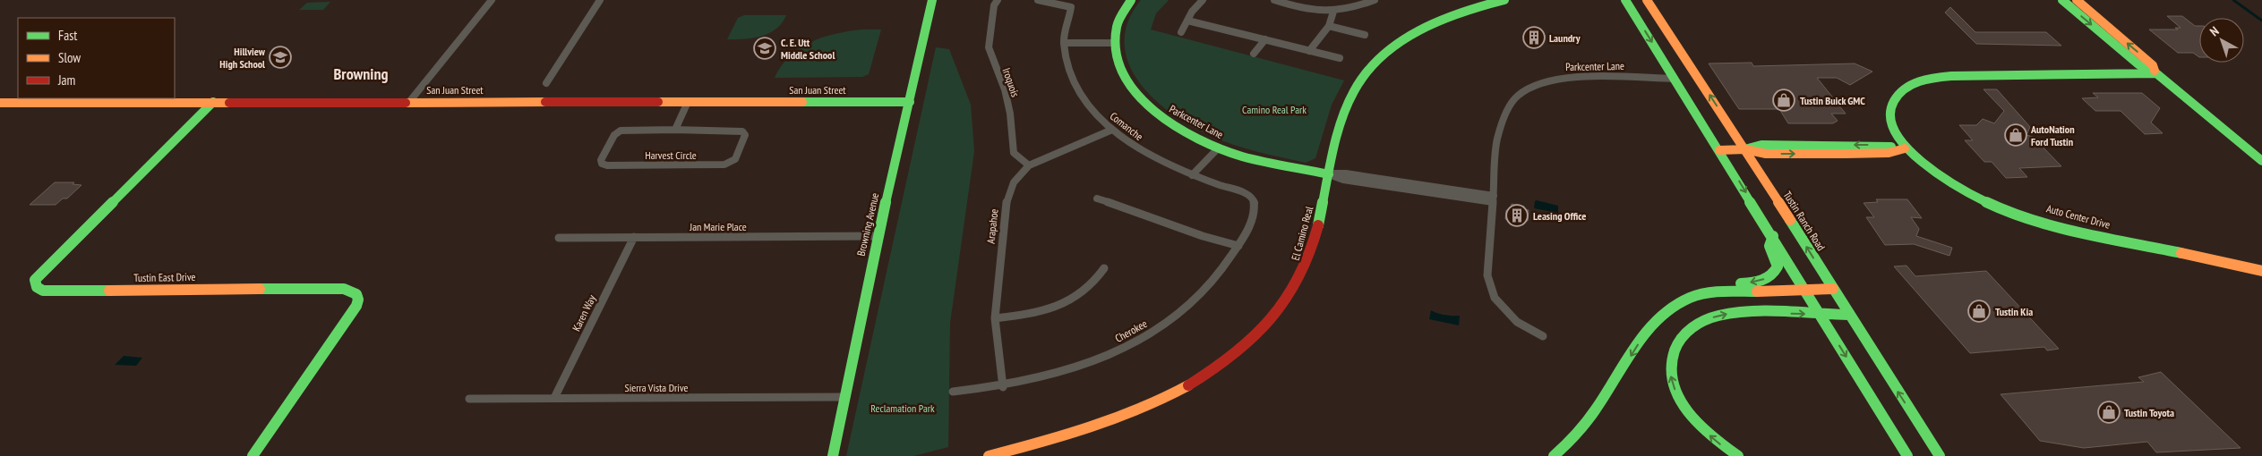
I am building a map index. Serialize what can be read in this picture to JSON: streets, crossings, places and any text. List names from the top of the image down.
{
  "streets": {
    "main road": [
      "Parkcenter Lane",
      "San Juan Street",
      "Auto Center Drive",
      "Tustin Ranch Road",
      "Browning Avenue",
      "El Camino Real",
      "Tustin East Drive"
    ],
    "street": [
      "Iroquois",
      "Comanche",
      "Harvest Circle",
      "Jan Marie Place",
      "Arapahoe",
      "Karen Way",
      "Cherokee",
      "Sierra Vista Drive"
    ]
  },
  "crossings": [
    ["Parkcenter Lane", "El Camino Real"],
    ["Iroquois", "Arapahoe"],
    ["San Juan Street", "Browning Avenue"],
    ["San Juan Street", "Tustin East Drive"],
    ["Comanche", "Arapahoe"],
    ["Comanche", "Cherokee"],
    ["Browning Avenue", "Jan Marie Place"],
    ["Browning Avenue", "Sierra Vista Drive"],
    ["Jan Marie Place", "Karen Way"],
    ["Arapahoe", "Cherokee"],
    ["Karen Way", "Sierra Vista Drive"]
  ],
  "districts": ["Browning"],
  "parks": ["Camino Real Park", "Reclamation Park"],
  "places": {
    "building": ["Laundry", "Leasing Office"],
    "school or university": ["C. E. Utt Middle School", "Hillview High School"],
    "shop": [
      "Tustin Buick GMC",
      "AutoNation Ford Tustin",
      "Tustin Kia",
      "Tustin Toyota"
    ]
  },
  "legend": ["Fast", "Slow", "Jam"],
  "north": "top left"
}
